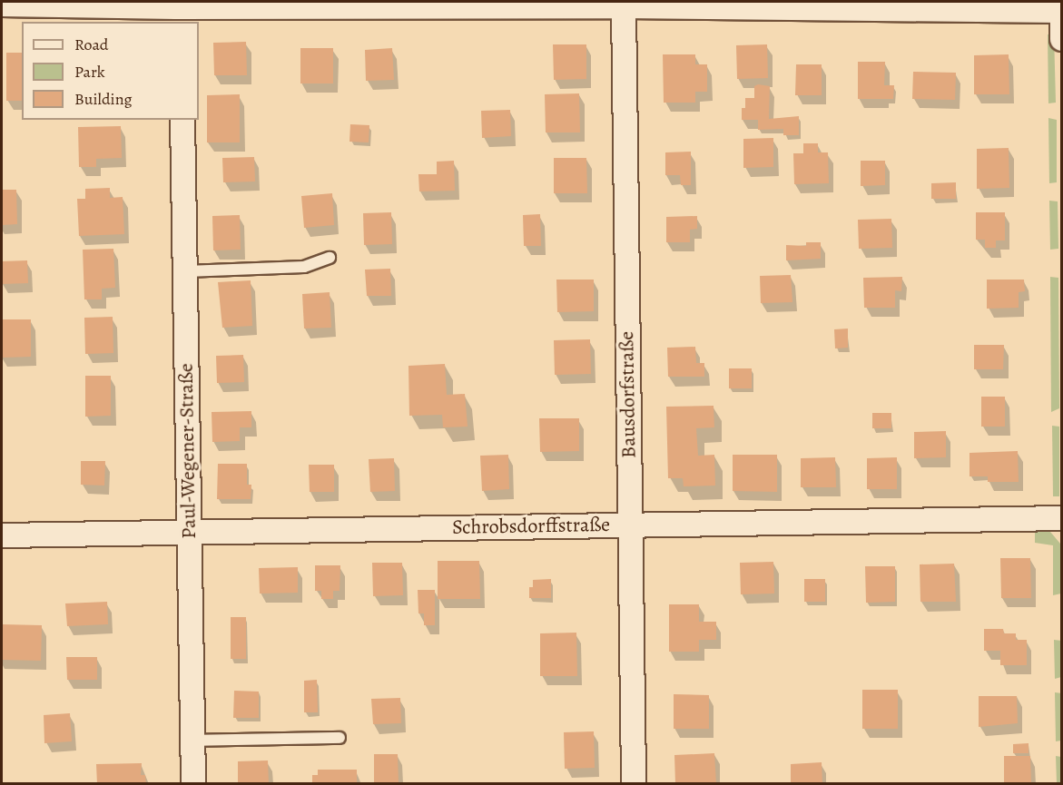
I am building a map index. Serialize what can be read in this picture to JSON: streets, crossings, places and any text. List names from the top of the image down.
{
  "streets": {
    "street": ["Bausdorfstraße", "Paul-Wegener-Straße", "Schrobsdorffstraße"]
  },
  "crossings": [
    ["Bausdorfstraße", "Schrobsdorffstraße"],
    ["Paul-Wegener-Straße", "Schrobsdorffstraße"]
  ],
  "legend": ["Road", "Park", "Building"]
}
